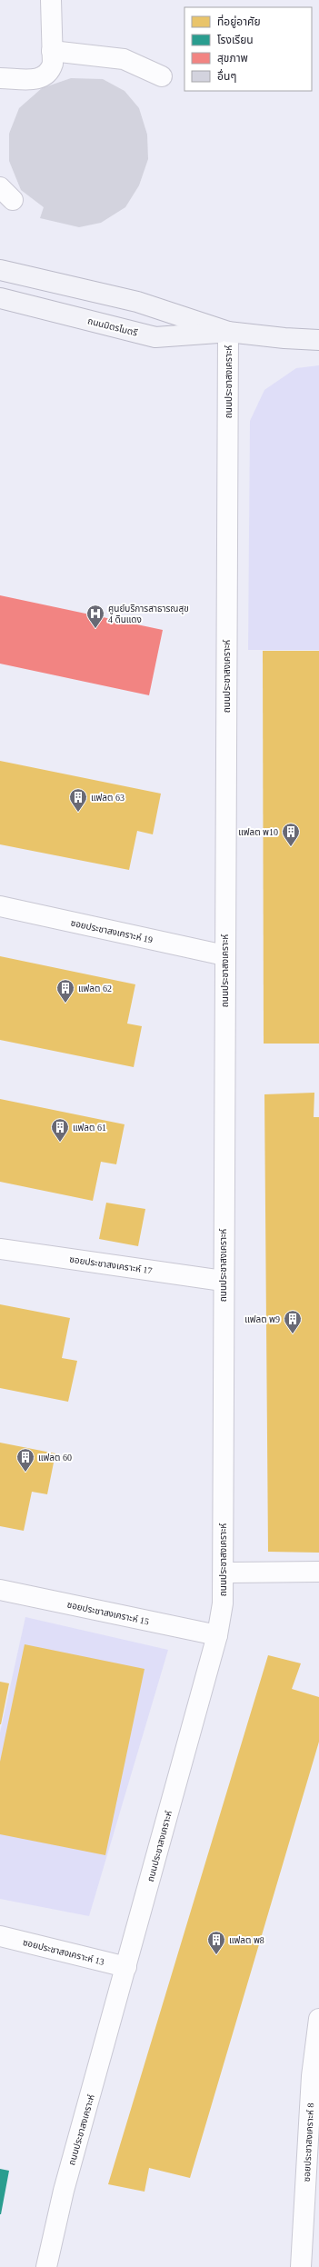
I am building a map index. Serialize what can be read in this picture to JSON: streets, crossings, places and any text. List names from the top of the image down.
{
  "streets": {
    "main road": ["ถนนมิตรไมตรี", "ถนนประชาสงเคราะห์"],
    "street": [
      "ซอยประชาสงเคราะห์ 19",
      "ซอยประชาสงเคราะห์ 17",
      "ซอยประชาสงเคราะห์ 15",
      "ซอยประชาสงเคราะห์ 13",
      "ซอยประชาสงเคราะห์ 8"
    ]
  },
  "crossings": [
    ["ถนนมิตรไมตรี", "ถนนประชาสงเคราะห์"],
    ["ถนนประชาสงเคราะห์", "ซอยประชาสงเคราะห์ 19"],
    ["ถนนประชาสงเคราะห์", "ซอยประชาสงเคราะห์ 17"],
    ["ถนนประชาสงเคราะห์", "ซอยประชาสงเคราะห์ 15"],
    ["ถนนประชาสงเคราะห์", "ซอยประชาสงเคราะห์ 13"]
  ],
  "places": {
    "hospital": ["ศูนย์บริการสาธารณสุข 4 ดินแดง"],
    "building": [
      "แฟลต 63",
      "แฟลต พ10",
      "แฟลต 62",
      "แฟลต 61",
      "แฟลต พ9",
      "แฟลต 60",
      "แฟลต พ8"
    ]
  },
  "legend": [
    "ที่อยู่อาศัย",
    "โรงเรียน",
    "สุขภาพ",
    "อื่นๆ"
  ]
}
